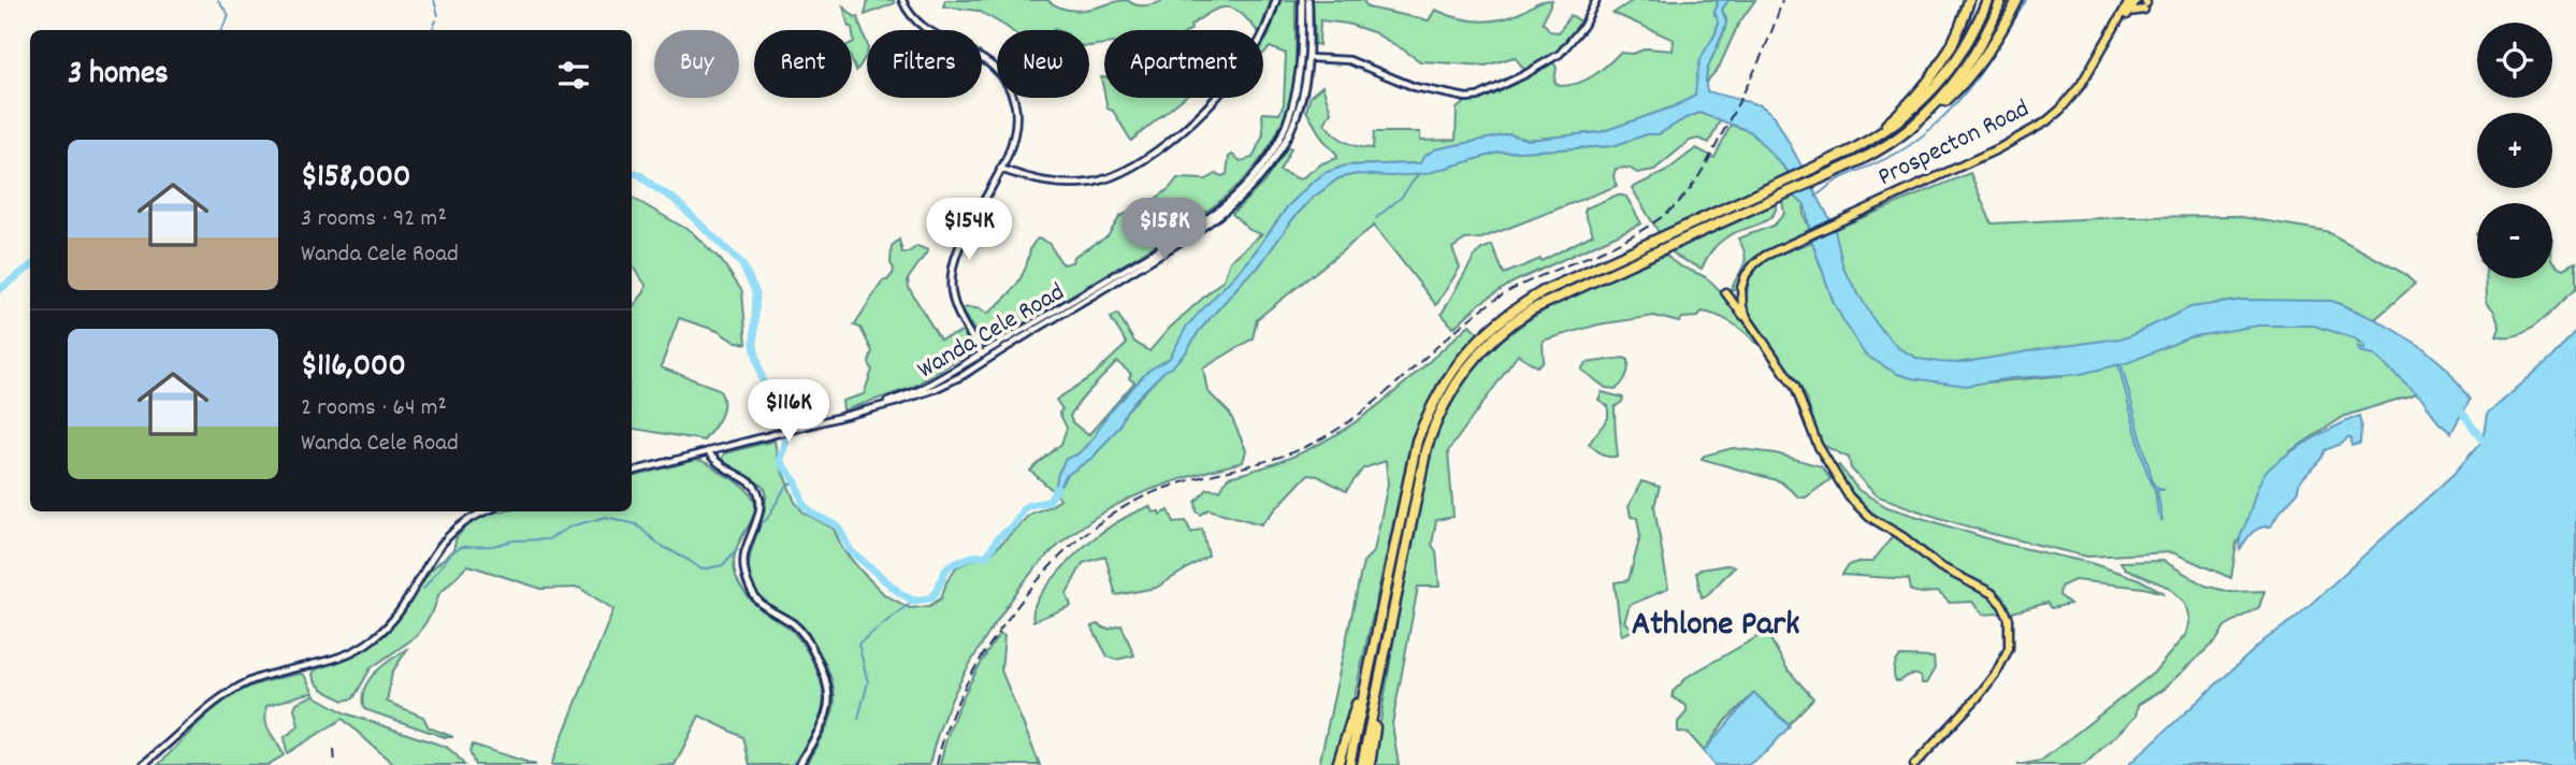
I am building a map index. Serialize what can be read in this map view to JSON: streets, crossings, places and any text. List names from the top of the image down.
{
  "streets": {
    "main road": ["Prospecton Road"],
    "street": ["Wanda Cele Road"]
  },
  "districts": ["Athlone Park"],
  "page": {
    "map_buttons": ["+", "−"],
    "chip": [
      "Buy",
      "Rent",
      "Filters",
      "New",
      "Apartment"
    ],
    "heading": "3 homes",
    "list": [
      {
        "name": "$158,000",
        "note": "3 rooms · 92 m² · Wanda Cele Road"
      },
      {
        "name": "$116,000",
        "note": "2 rooms · 64 m² · Wanda Cele Road"
      }
    ],
    "price": ["$154K", "$158K", "$116K"]
  }
}
